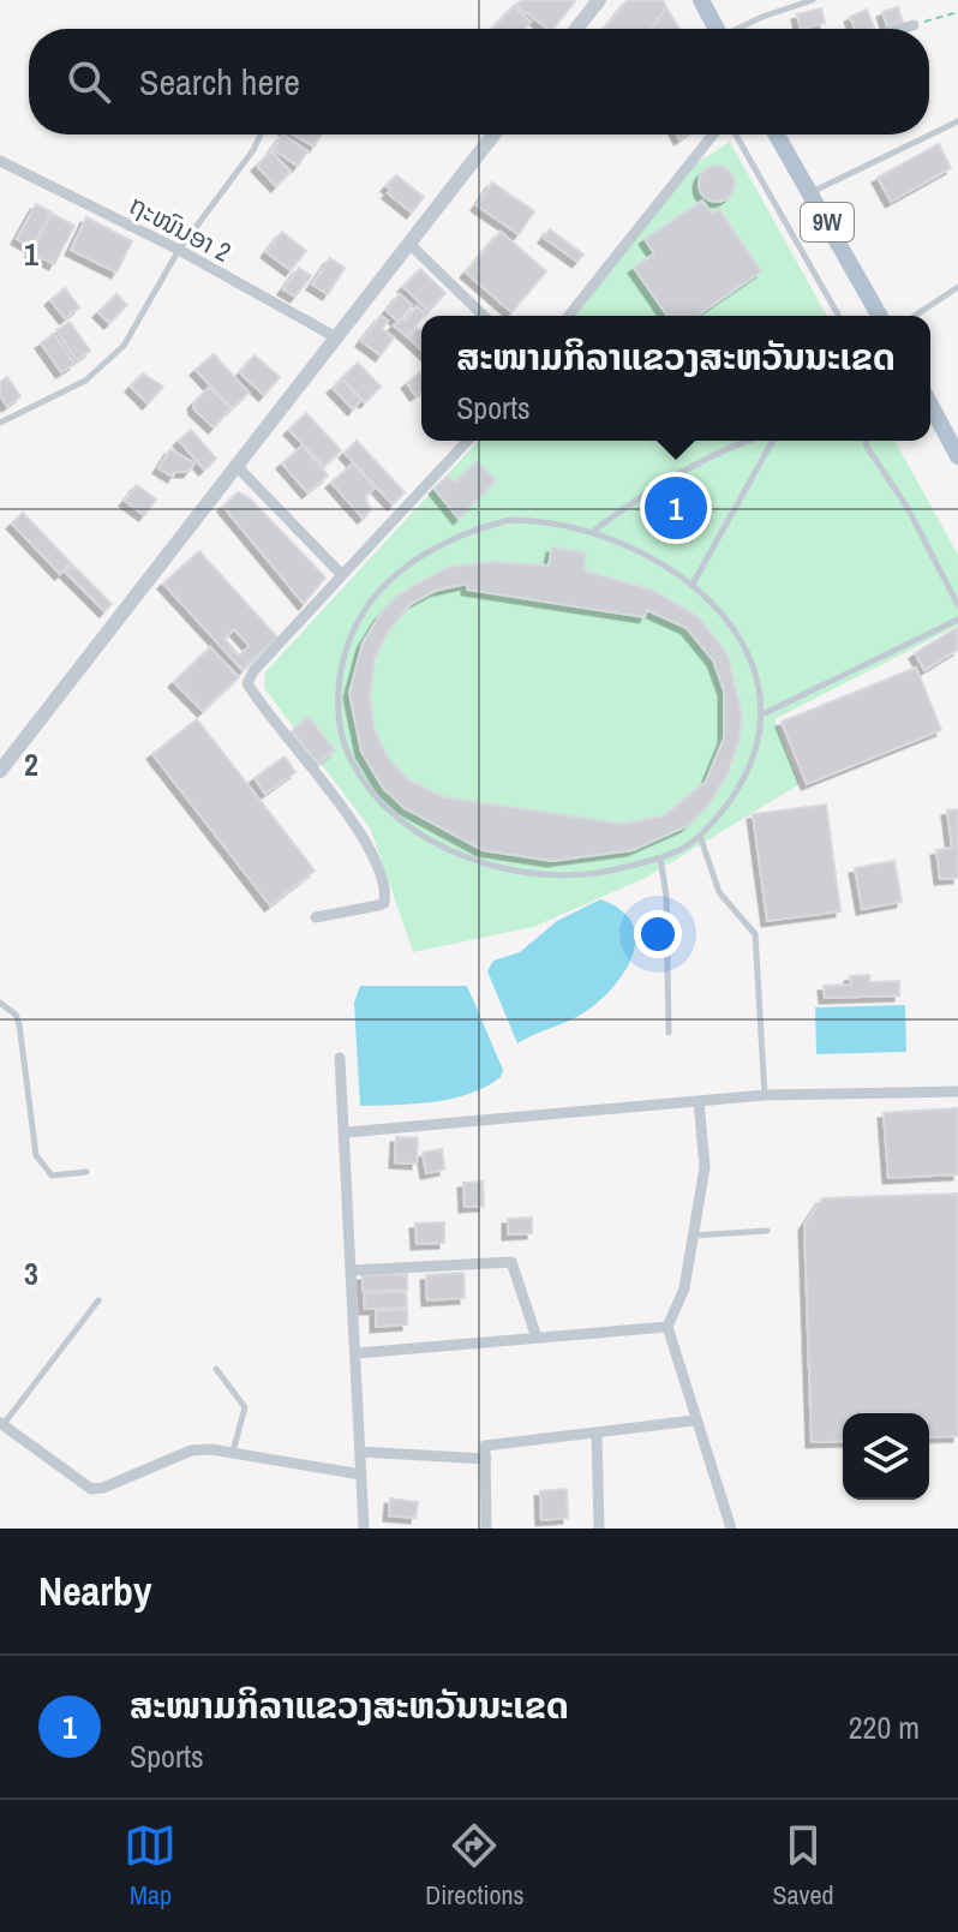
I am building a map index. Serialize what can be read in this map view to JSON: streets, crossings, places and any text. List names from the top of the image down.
{
  "streets": {
    "main road": ["9W"],
    "street": ["ຖະໜົນອາ 2"]
  },
  "page": {
    "search": "Search here",
    "popup": ["ສະໜາມກິລາແຂວງສະຫວັນນະເຂດ", "Sports"],
    "pins": "1",
    "heading": "Nearby",
    "list": [
      {
        "mark": "1",
        "name": "ສະໜາມກິລາແຂວງສະຫວັນນະເຂດ",
        "note": "Sports",
        "value": "220 m"
      }
    ],
    "nav": ["Map", "Directions", "Saved"]
  },
  "grid": {
    "rows": ["1", "2", "3"]
  }
}
